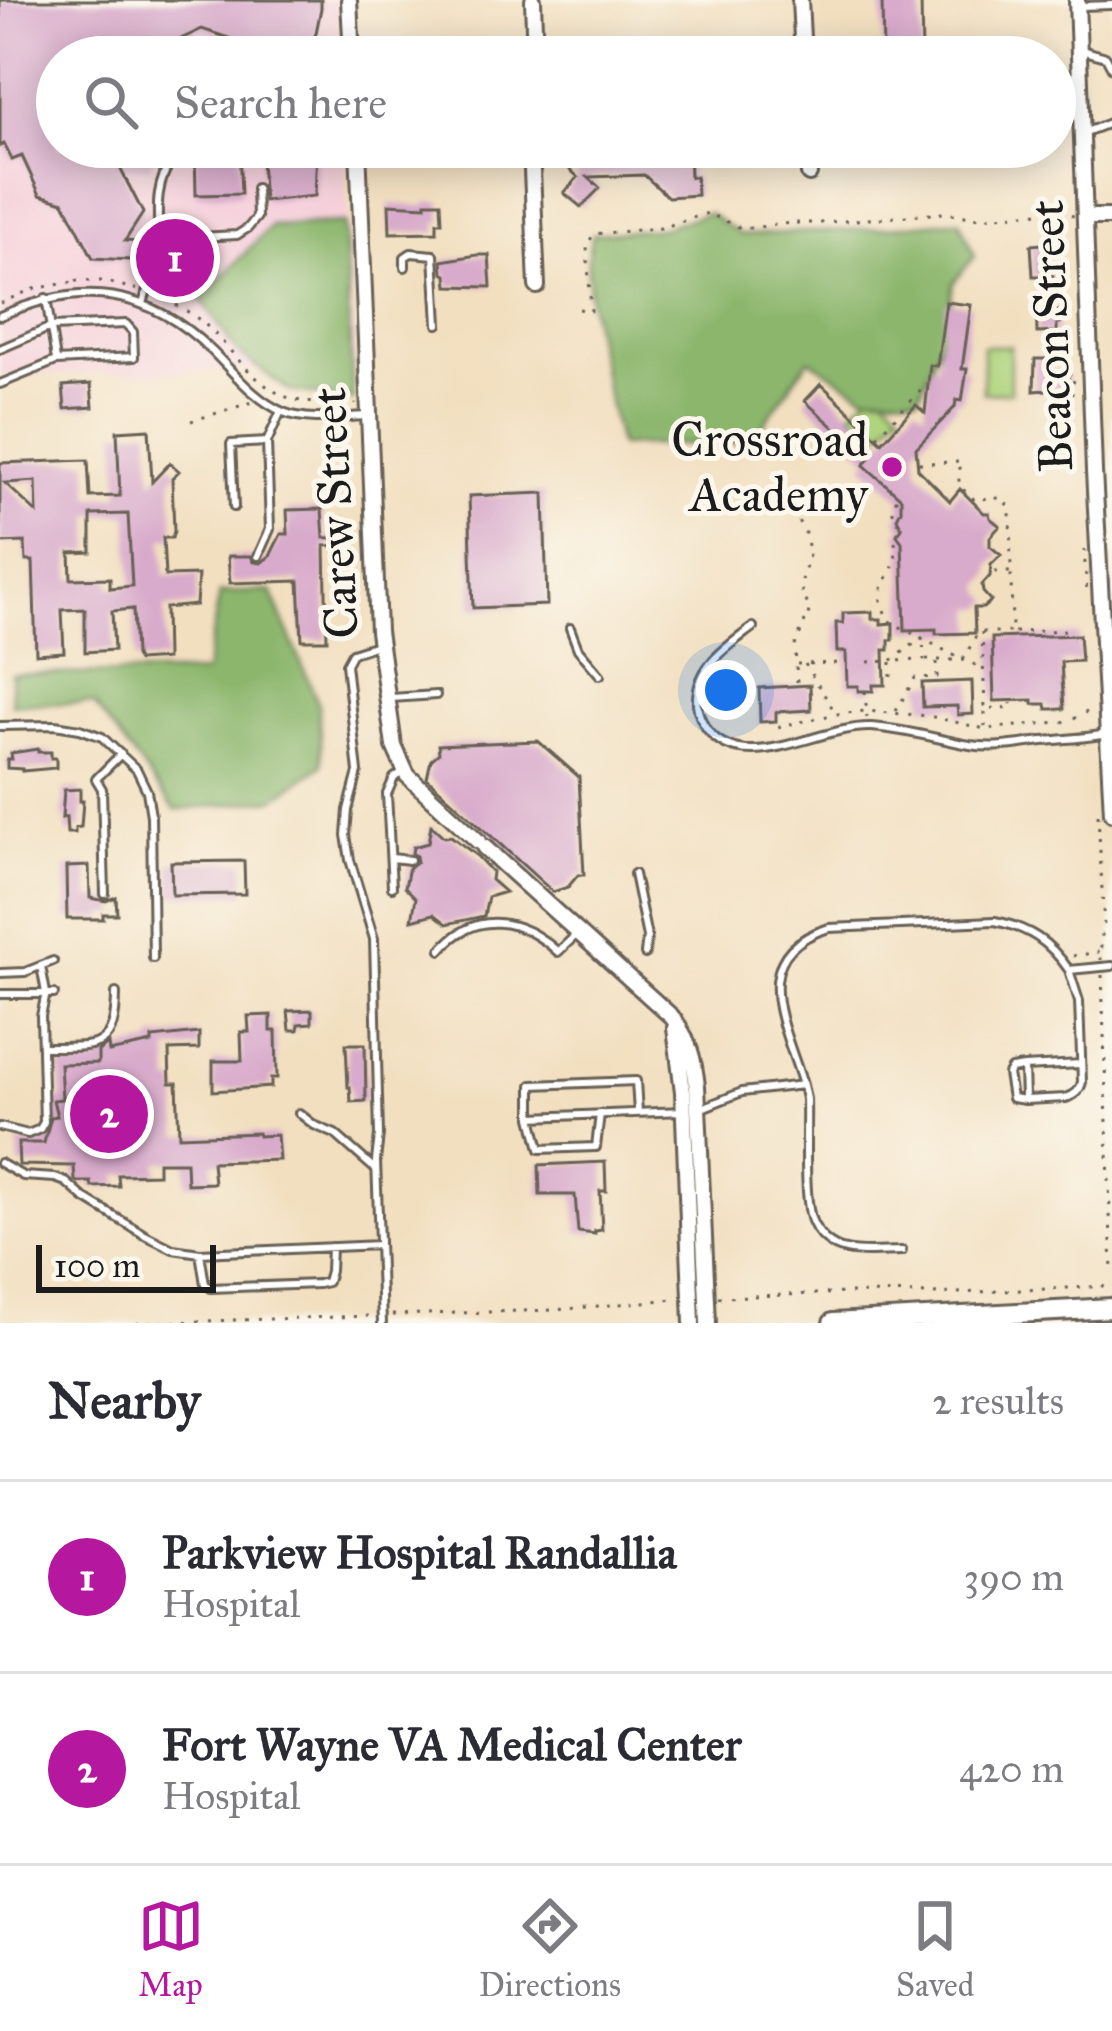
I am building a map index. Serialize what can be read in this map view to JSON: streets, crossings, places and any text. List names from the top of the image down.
{
  "streets": {
    "street": ["Beacon Street", "Carew Street"]
  },
  "places": ["Crossroad Academy"],
  "scale_bar": "100 m",
  "page": {
    "search": "Search here",
    "pins": ["1", "2"],
    "scale": "100 m",
    "heading": ["Nearby", "2 results"],
    "list": [
      {
        "mark": "1",
        "name": "Parkview Hospital Randallia",
        "note": "Hospital",
        "value": "390 m"
      },
      {
        "mark": "2",
        "name": "Fort Wayne VA Medical Center",
        "note": "Hospital",
        "value": "420 m"
      }
    ],
    "nav": ["Map", "Directions", "Saved"]
  }
}
